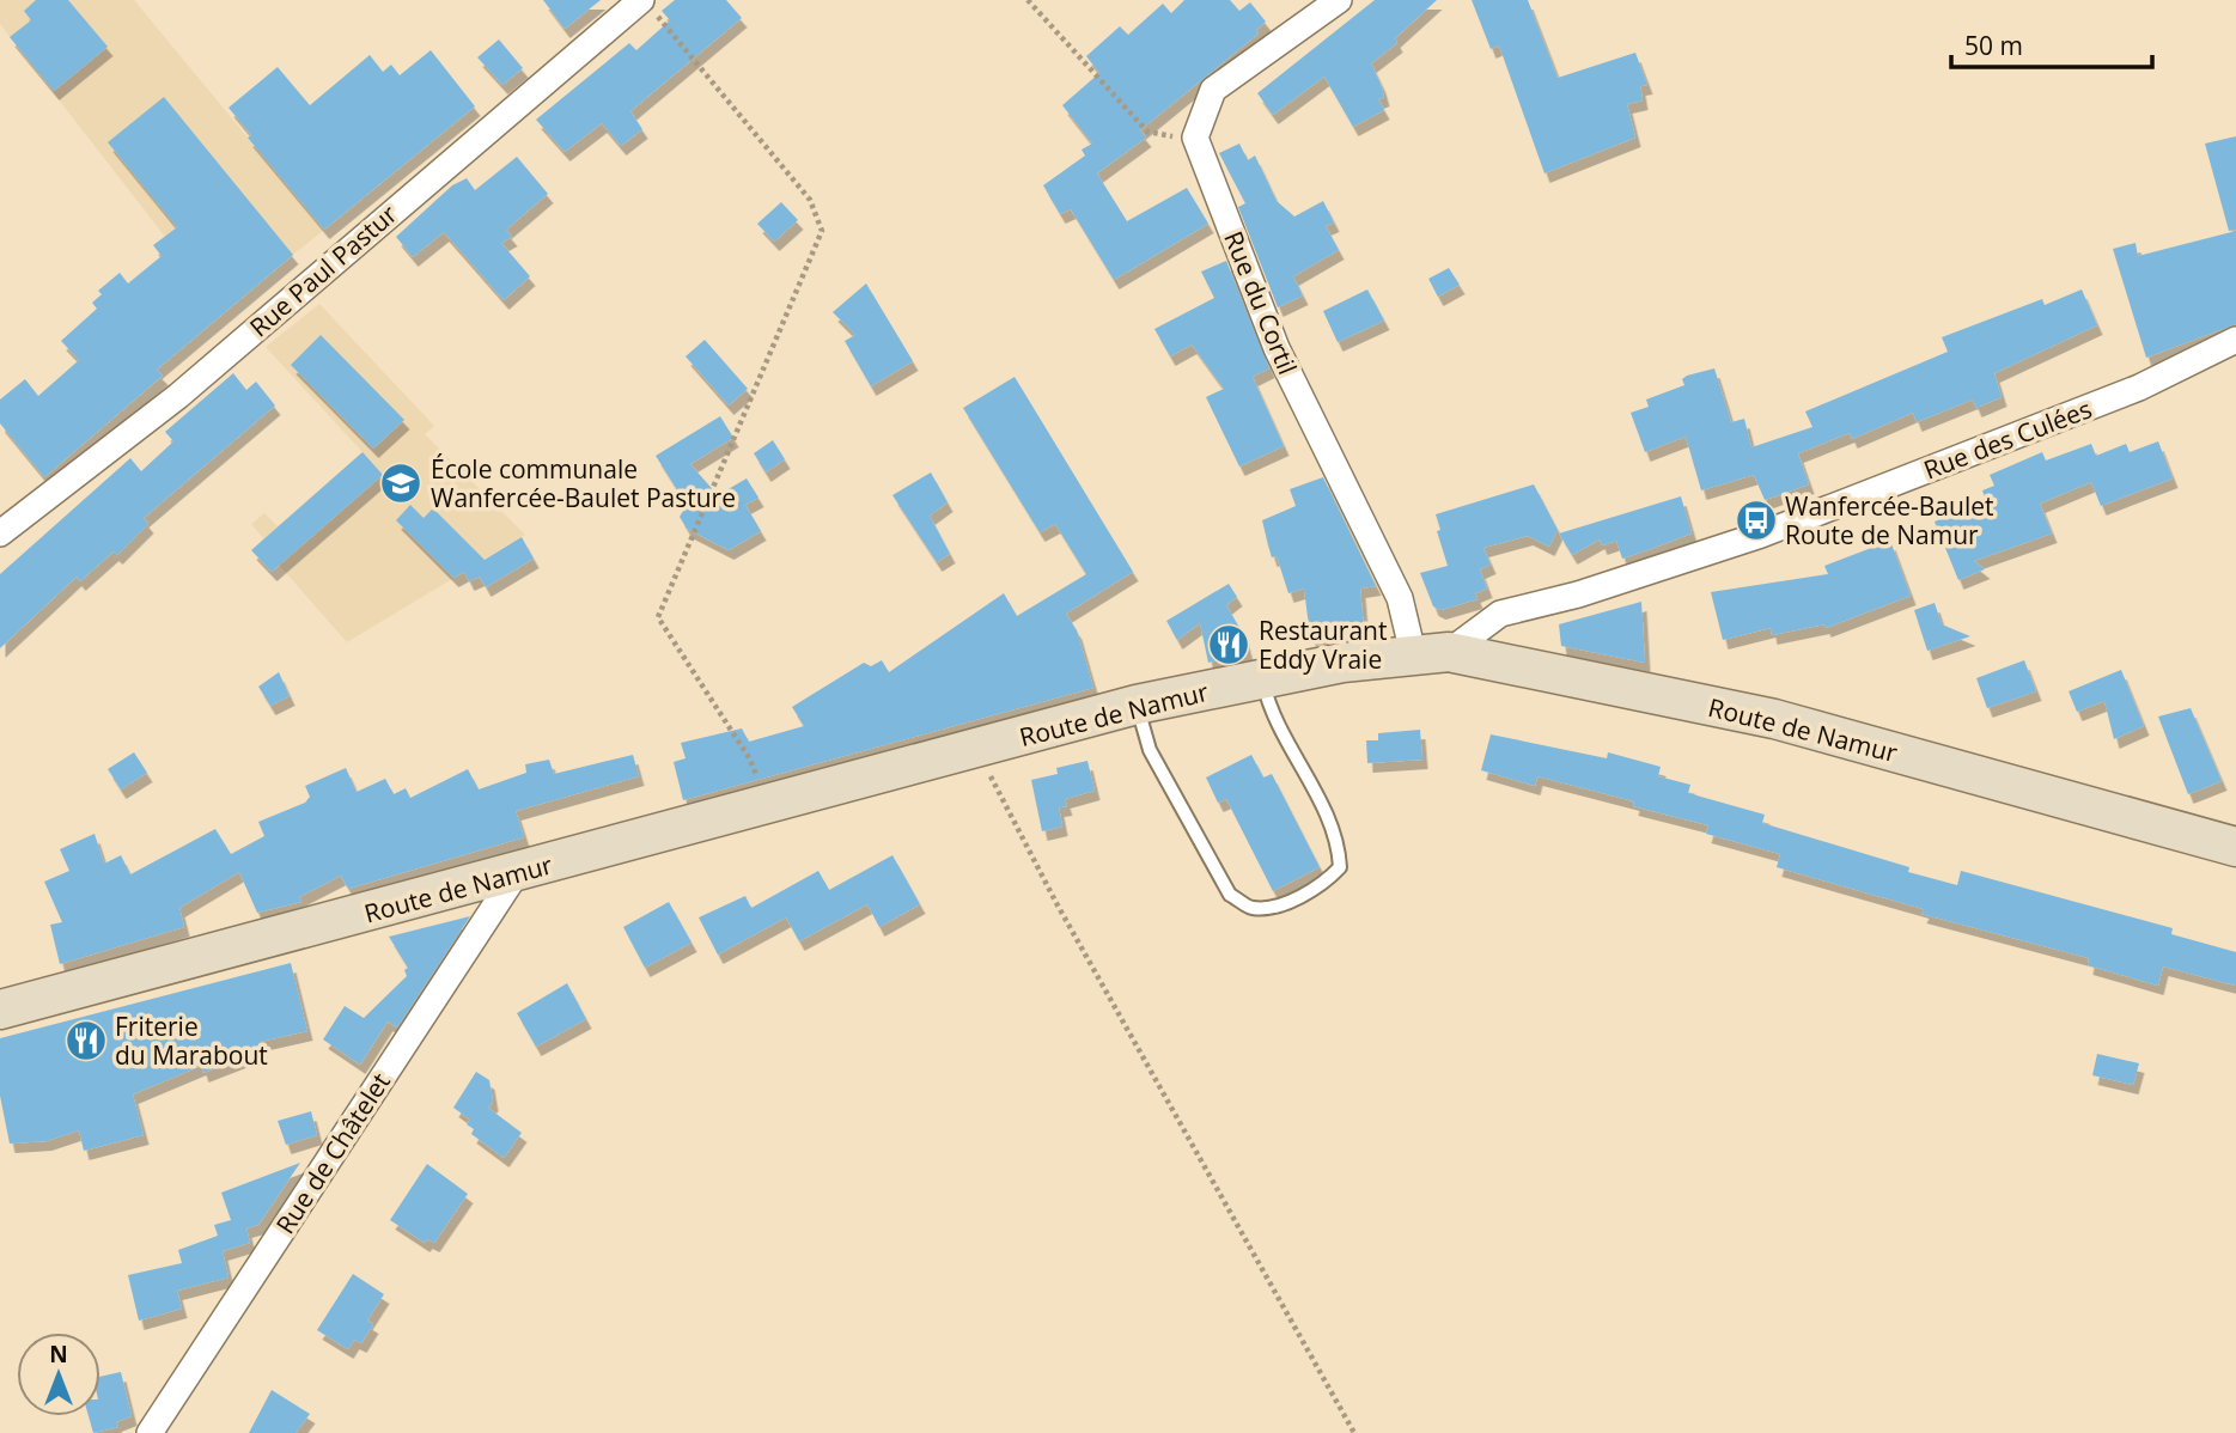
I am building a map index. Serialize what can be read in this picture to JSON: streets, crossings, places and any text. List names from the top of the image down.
{
  "streets": {
    "main road": ["Route de Namur"],
    "street": [
      "Rue Paul Pastur",
      "Rue du Cortil",
      "Rue des Culées",
      "Rue de Châtelet"
    ]
  },
  "crossings": [
    ["Rue du Cortil", "Rue des Culées"],
    ["Rue du Cortil", "Route de Namur"],
    ["Rue des Culées", "Route de Namur"],
    ["Route de Namur", "Rue de Châtelet"]
  ],
  "places": {
    "school or university": ["École communale Wanfercée-Baulet Pasture"],
    "bus stop": ["Wanfercée-Baulet Route de Namur"],
    "restaurant": ["Restaurant Eddy Vraie", "Friterie du Marabout"]
  },
  "scale_bar": "50 m",
  "north": "top"
}
